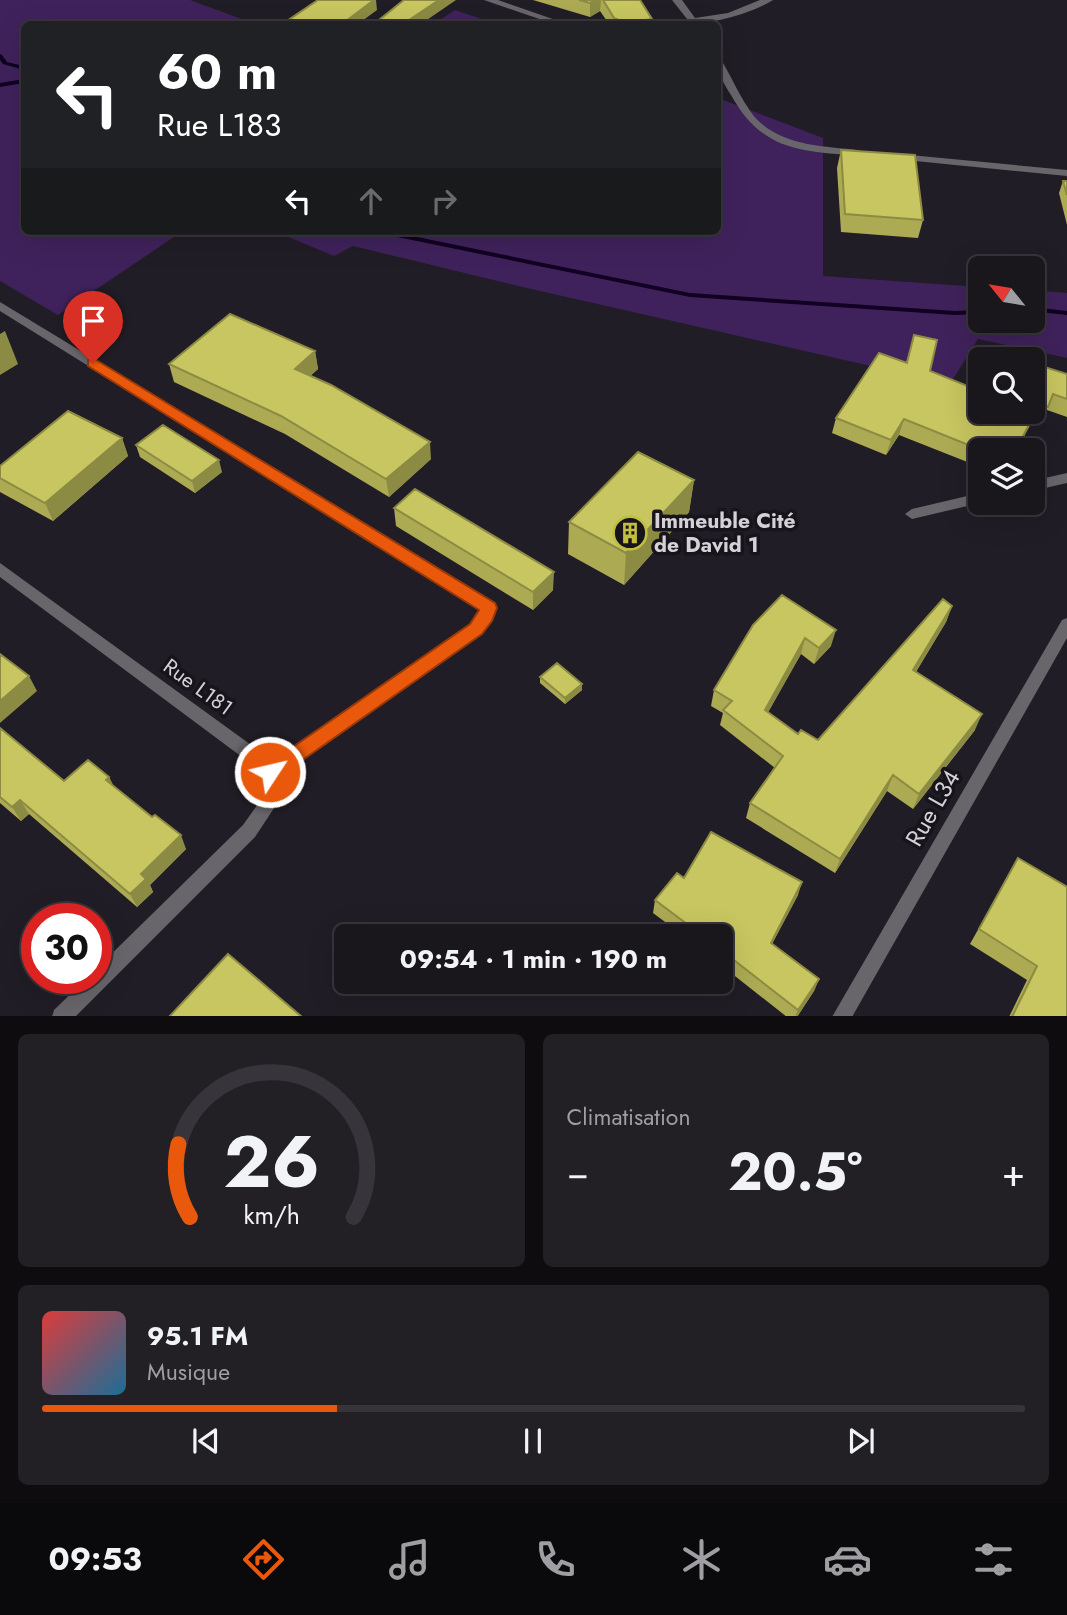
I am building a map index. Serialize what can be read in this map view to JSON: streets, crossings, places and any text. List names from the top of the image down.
{
  "streets": {
    "street": ["Rue L181", "Rue L34"]
  },
  "places": {
    "building": ["Immeuble Cité de David 1"]
  },
  "north": "top left",
  "page": {
    "turn": ["60 m", "Rue L183"],
    "limit": "30",
    "trip": "09:54 · 1 min · 190 m",
    "tile": "Climatisation",
    "heat": ["−", "20.5°", "+"],
    "song": ["95.1 FM", "Musique"],
    "tabs": "09:53",
    "gauge": ["26", "km/h"]
  }
}
